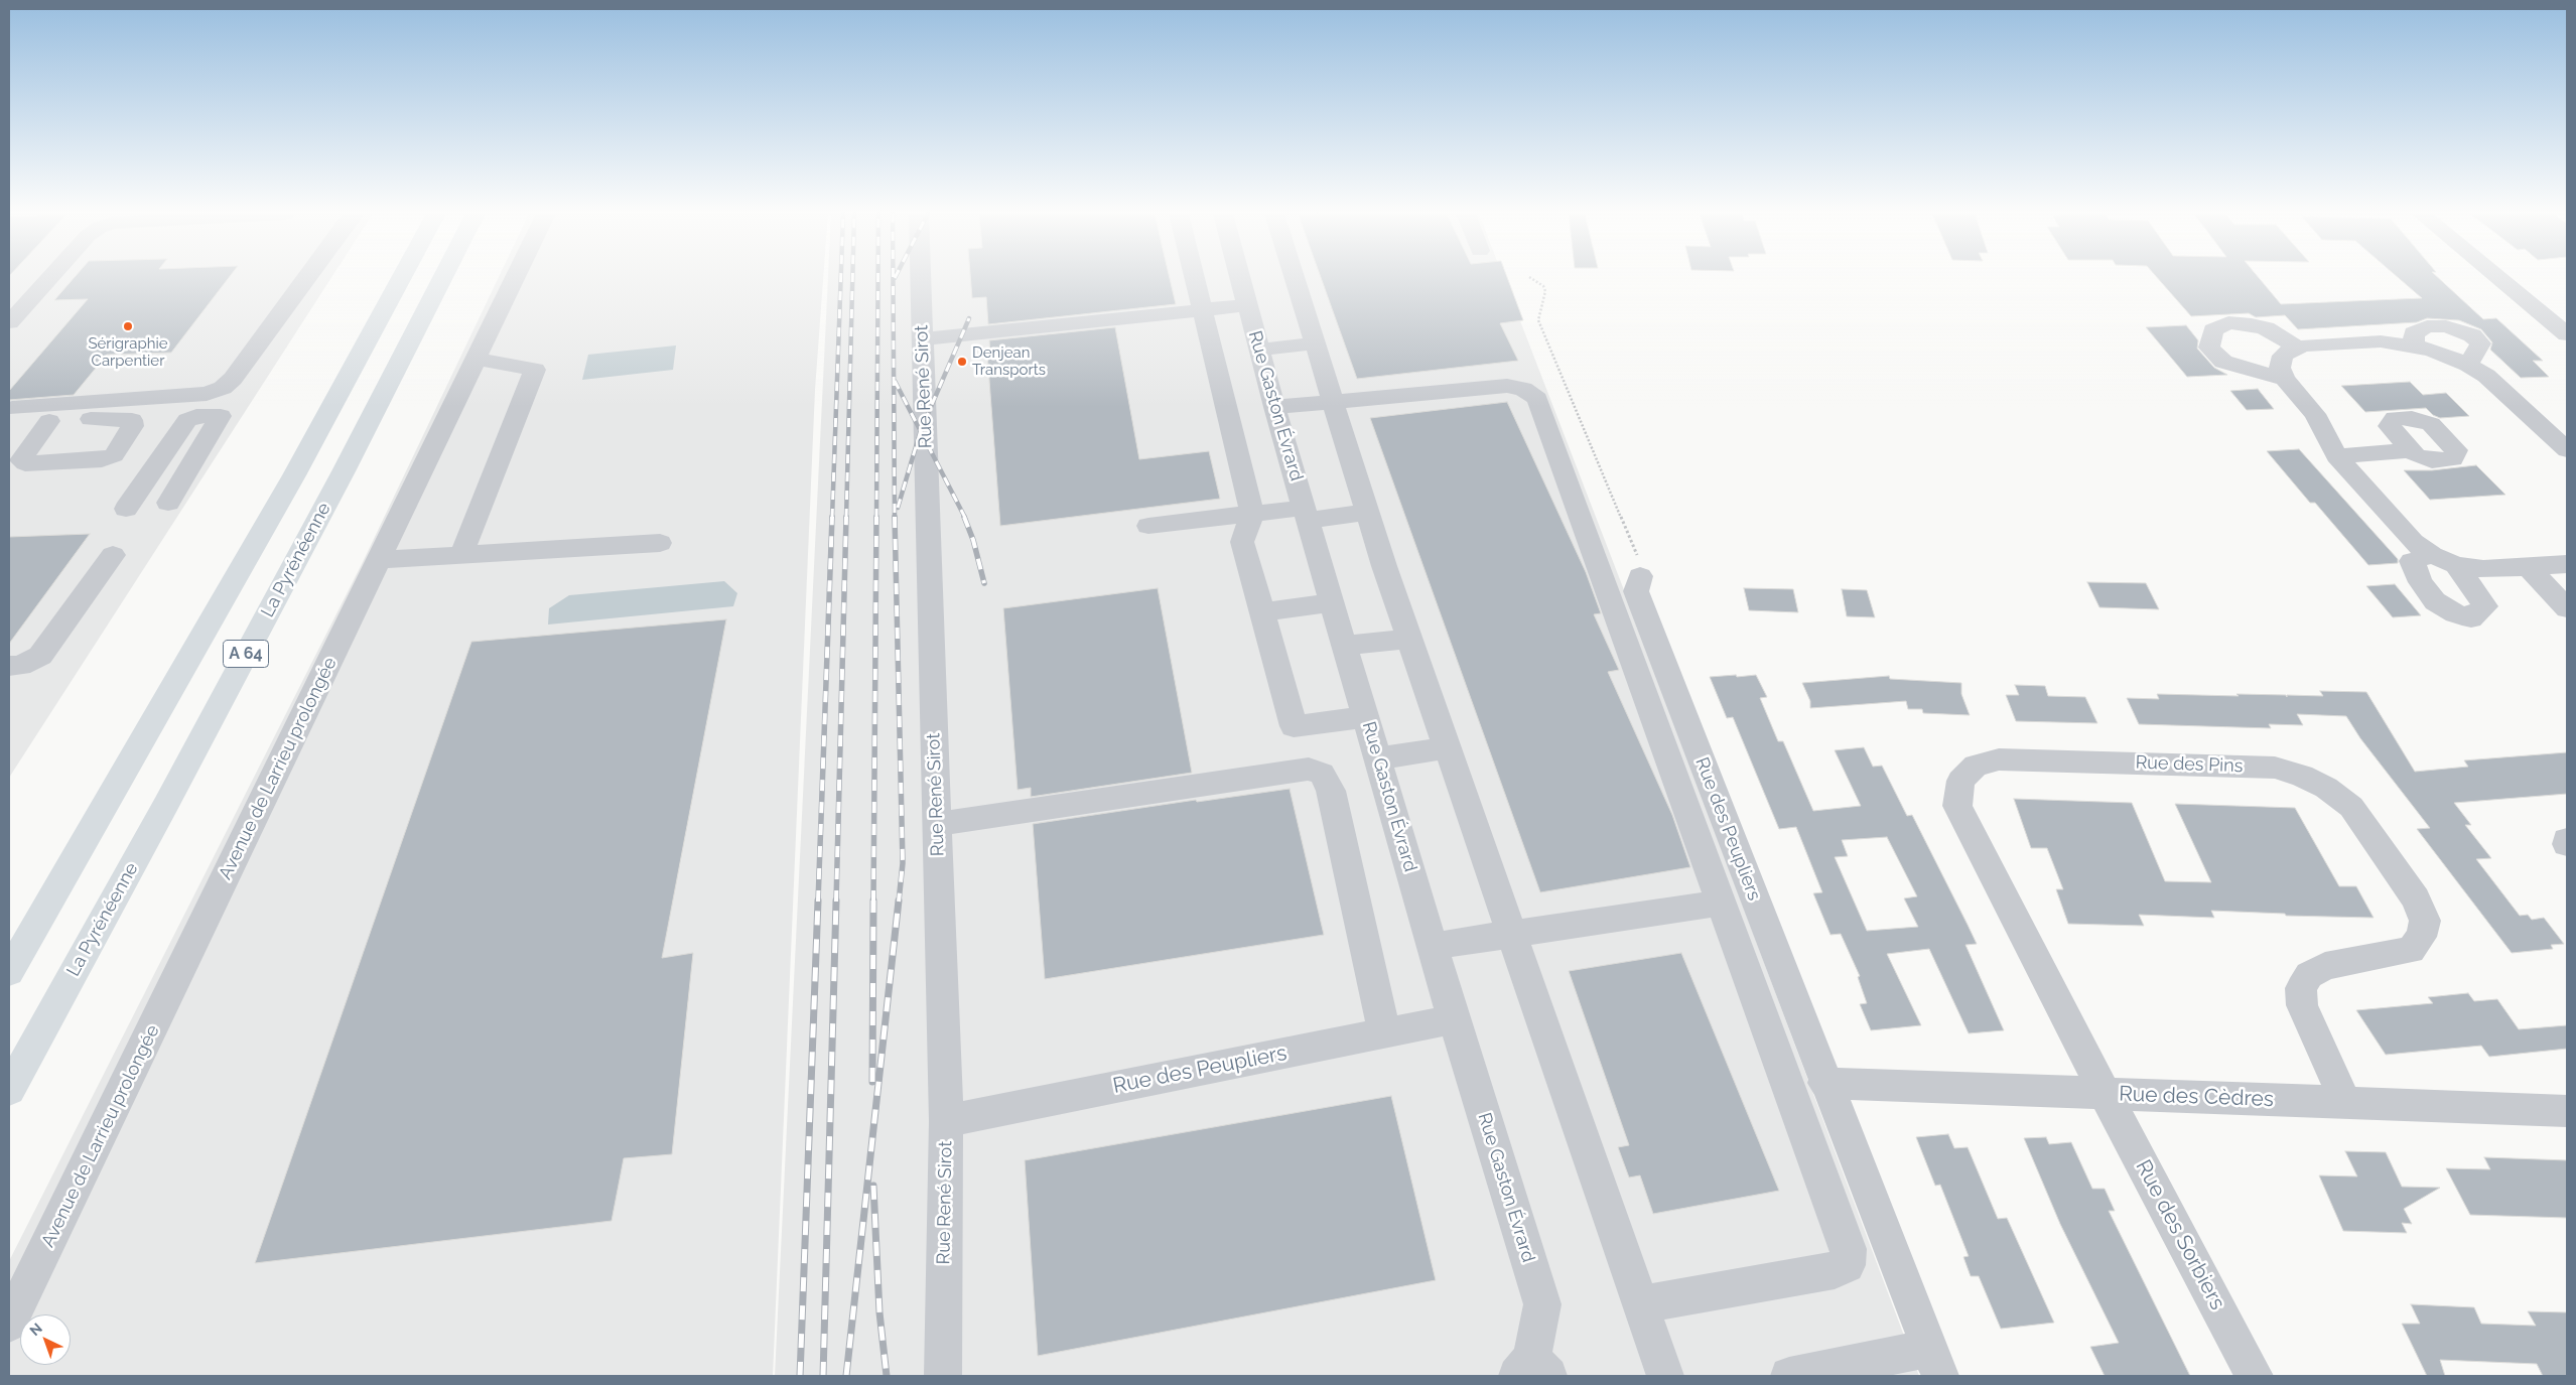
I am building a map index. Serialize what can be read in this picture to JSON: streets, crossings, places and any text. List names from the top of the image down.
{
  "streets": {
    "highway": ["La Pyrénéenne", "A 64"],
    "street": [
      "Rue René Sirot",
      "Rue Gaston Évrard",
      "Rue des Pins",
      "Avenue de Larrieu prolongée",
      "Rue des Peupliers",
      "Rue des Cèdres",
      "Rue des Sorbiers"
    ]
  },
  "crossings": [
    ["Rue René Sirot", "Rue des Peupliers"],
    ["Rue Gaston Évrard", "Rue des Peupliers"],
    ["Rue des Pins", "Rue des Cèdres"],
    ["Rue des Pins", "Rue des Sorbiers"],
    ["Rue des Peupliers", "Rue des Cèdres"],
    ["Rue des Cèdres", "Rue des Sorbiers"]
  ],
  "places": ["Sérigraphie Carpentier", "Denjean Transports"],
  "north": "top left"
}
